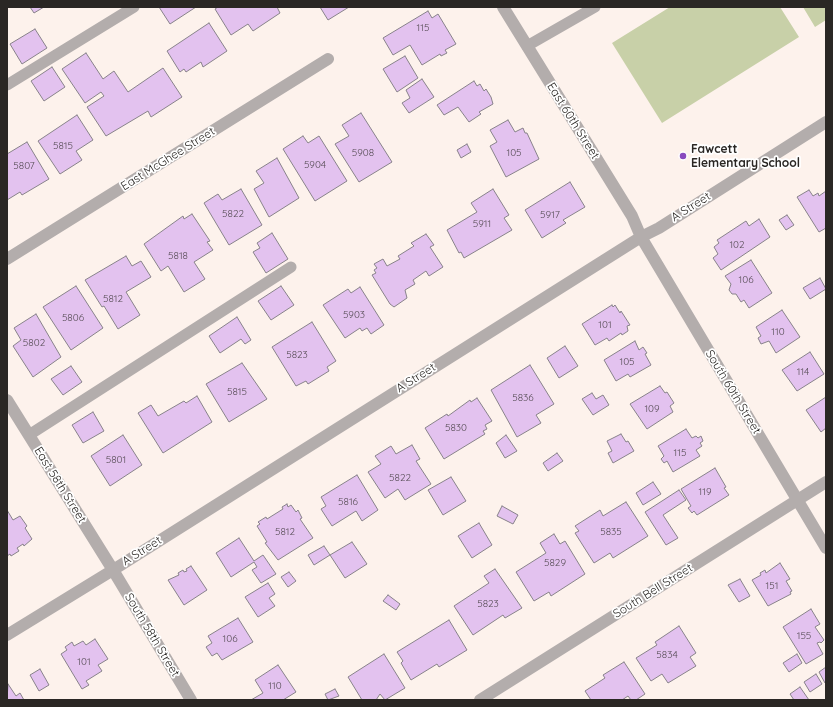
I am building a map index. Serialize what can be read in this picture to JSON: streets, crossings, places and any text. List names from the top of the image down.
{
  "streets": {
    "street": [
      "East 60th Street",
      "East McGhee Street",
      "A Street",
      "South 60th Street",
      "East 58th Street",
      "South Bell Street",
      "South 58th Street"
    ]
  },
  "crossings": [
    ["East 60th Street", "A Street"],
    ["East 60th Street", "South 60th Street"],
    ["A Street", "South 60th Street"],
    ["A Street", "East 58th Street"],
    ["A Street", "South 58th Street"],
    ["South 60th Street", "South Bell Street"],
    ["East 58th Street", "South 58th Street"]
  ],
  "places": ["Fawcett Elementary School"],
  "house_numbers": [
    "115",
    "5815",
    "5908",
    "105",
    "5904",
    "5807",
    "5822",
    "5917",
    "5911",
    "102",
    "5818",
    "106",
    "5812",
    "5903",
    "5806",
    "101",
    "110",
    "5802",
    "5823",
    "105",
    "114",
    "5815",
    "5836",
    "109",
    "5830",
    "115",
    "5801",
    "5822",
    "119",
    "5816",
    "5812",
    "5835",
    "5829",
    "151",
    "5823",
    "155",
    "106",
    "5834",
    "101",
    "110"
  ]
}
